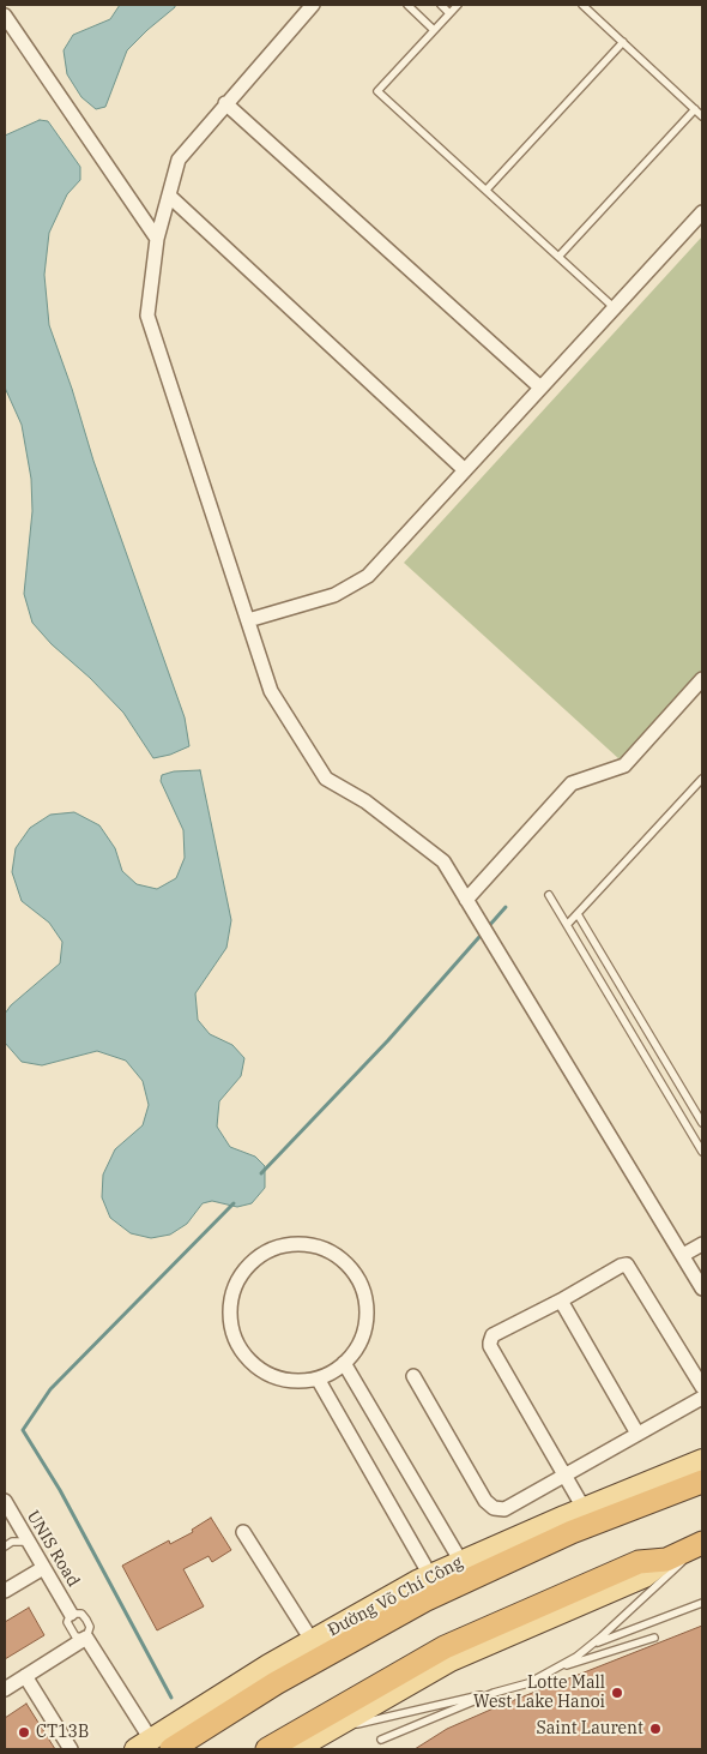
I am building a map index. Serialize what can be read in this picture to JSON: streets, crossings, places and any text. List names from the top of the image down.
{
  "streets": {
    "highway": ["Đường Võ Chí Công"],
    "street": ["UNIS Road"]
  },
  "crossings": [
    ["UNIS Road", "Đường Võ Chí Công"]
  ],
  "places": ["Lotte Mall West Lake Hanoi", "Saint Laurent", "CT13B"]
}
